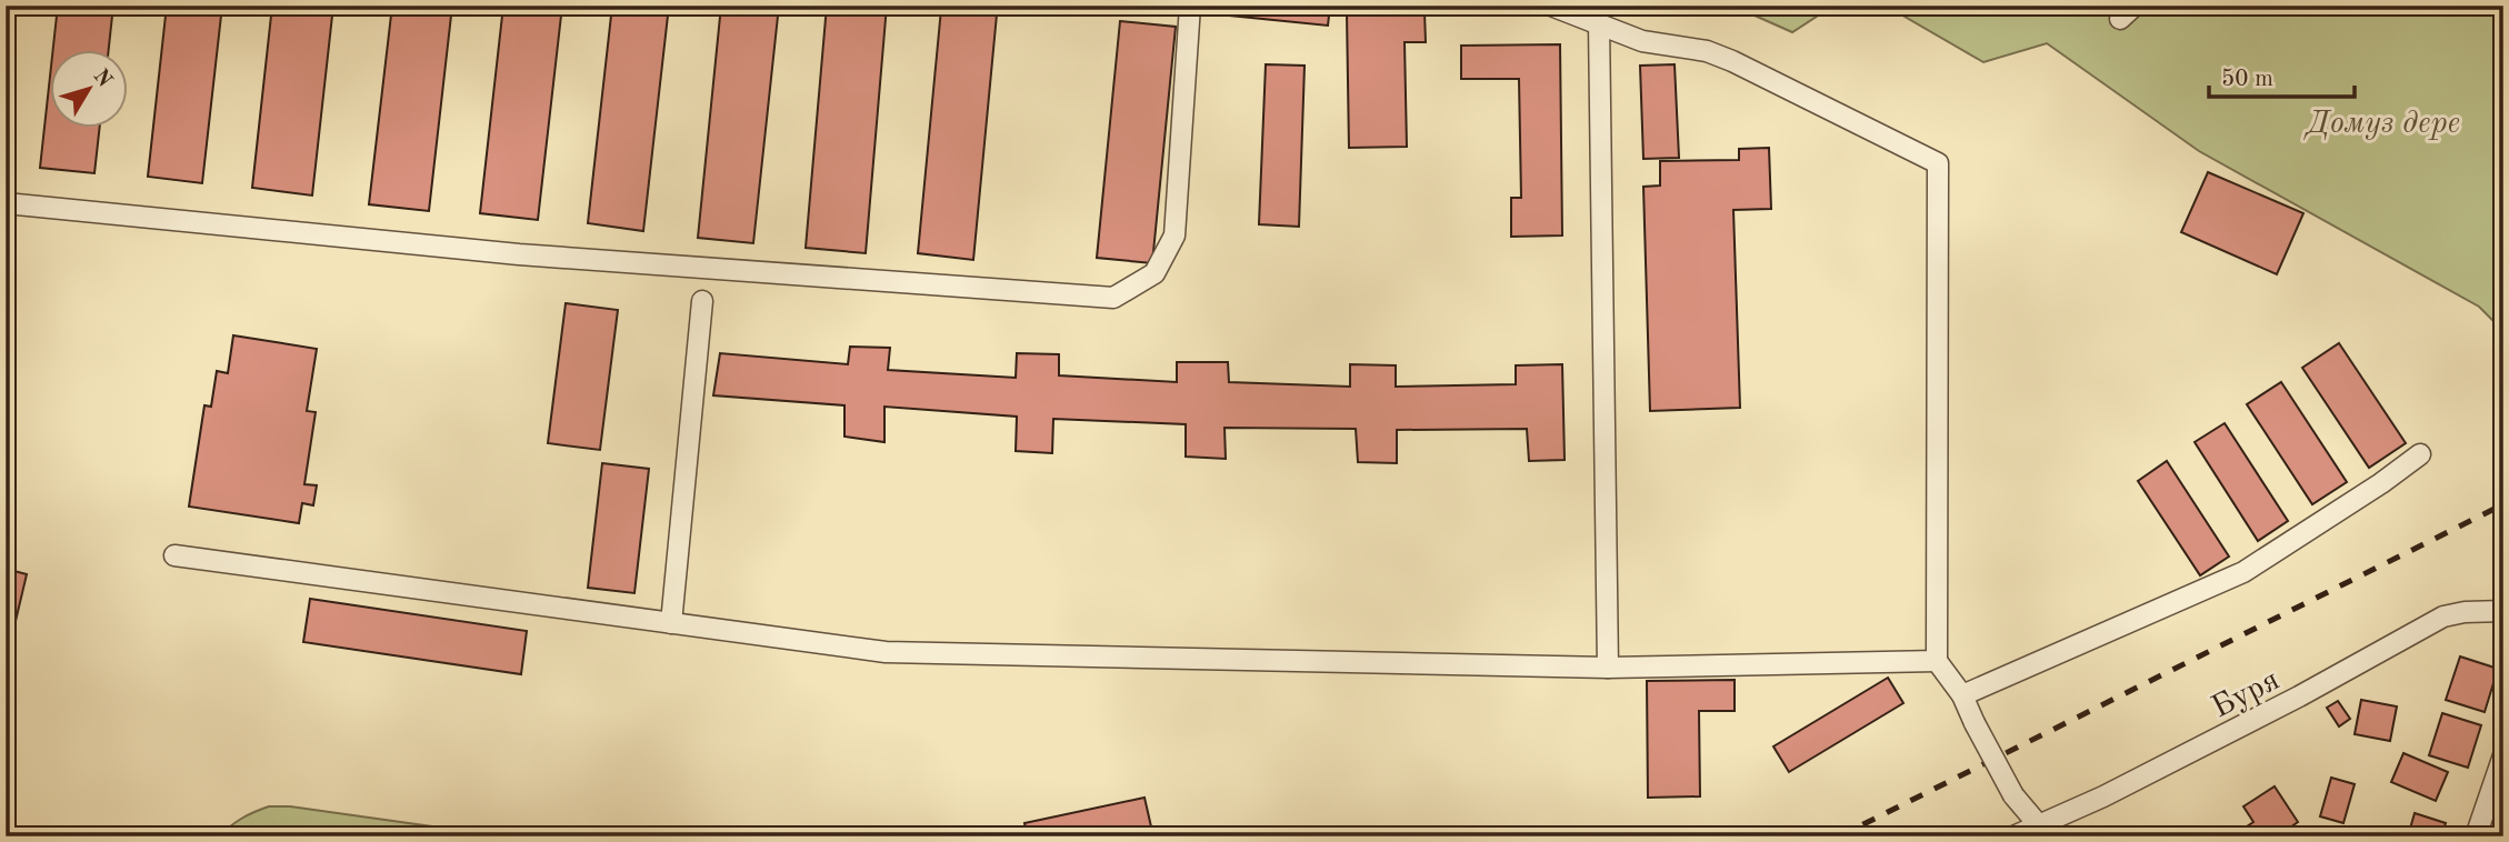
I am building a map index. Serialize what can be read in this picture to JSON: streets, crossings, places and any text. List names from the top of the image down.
{
  "streets": {
    "street": ["Буря"]
  },
  "parks": ["Домуз дере"],
  "scale_bar": "50 m",
  "north": "top right"
}
